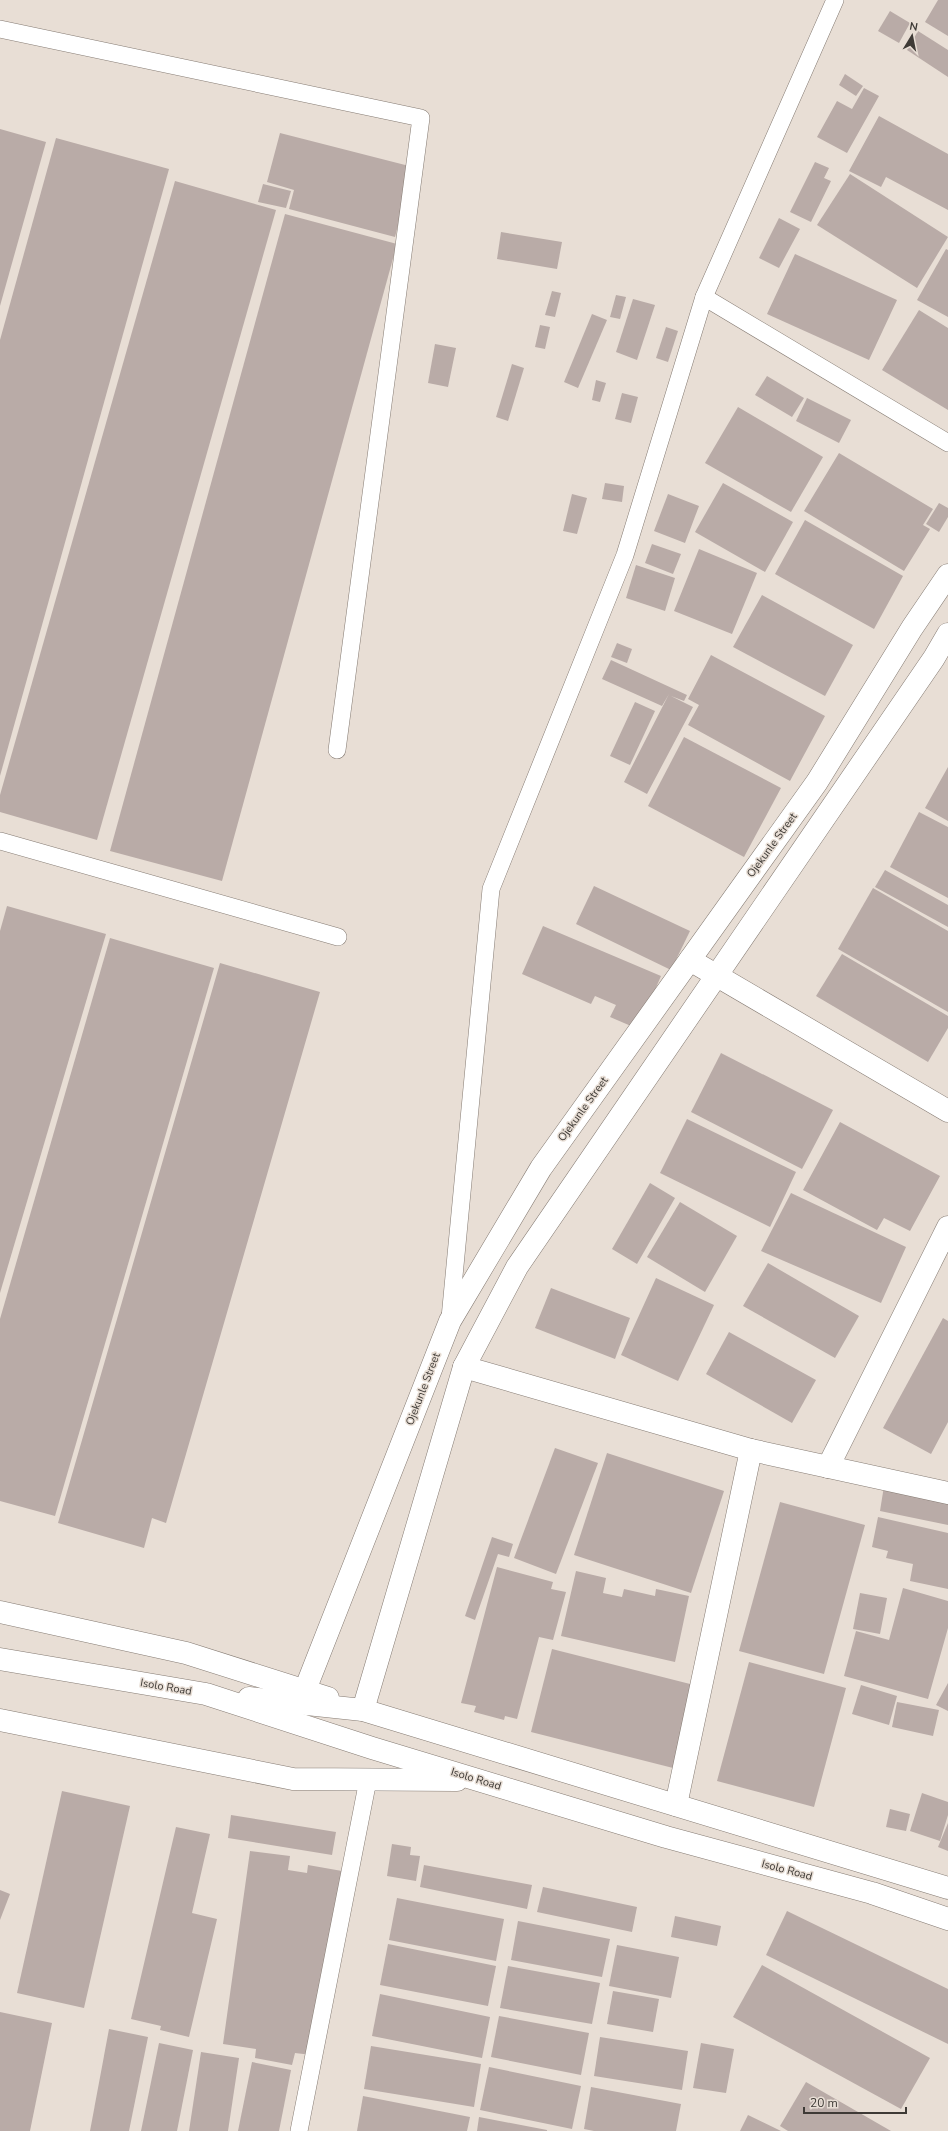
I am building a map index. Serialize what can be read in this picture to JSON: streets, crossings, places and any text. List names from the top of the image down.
{
  "streets": {
    "street": ["Ojekunle Street", "Isolo Road"]
  },
  "scale_bar": "20 m",
  "north": "top"
}
